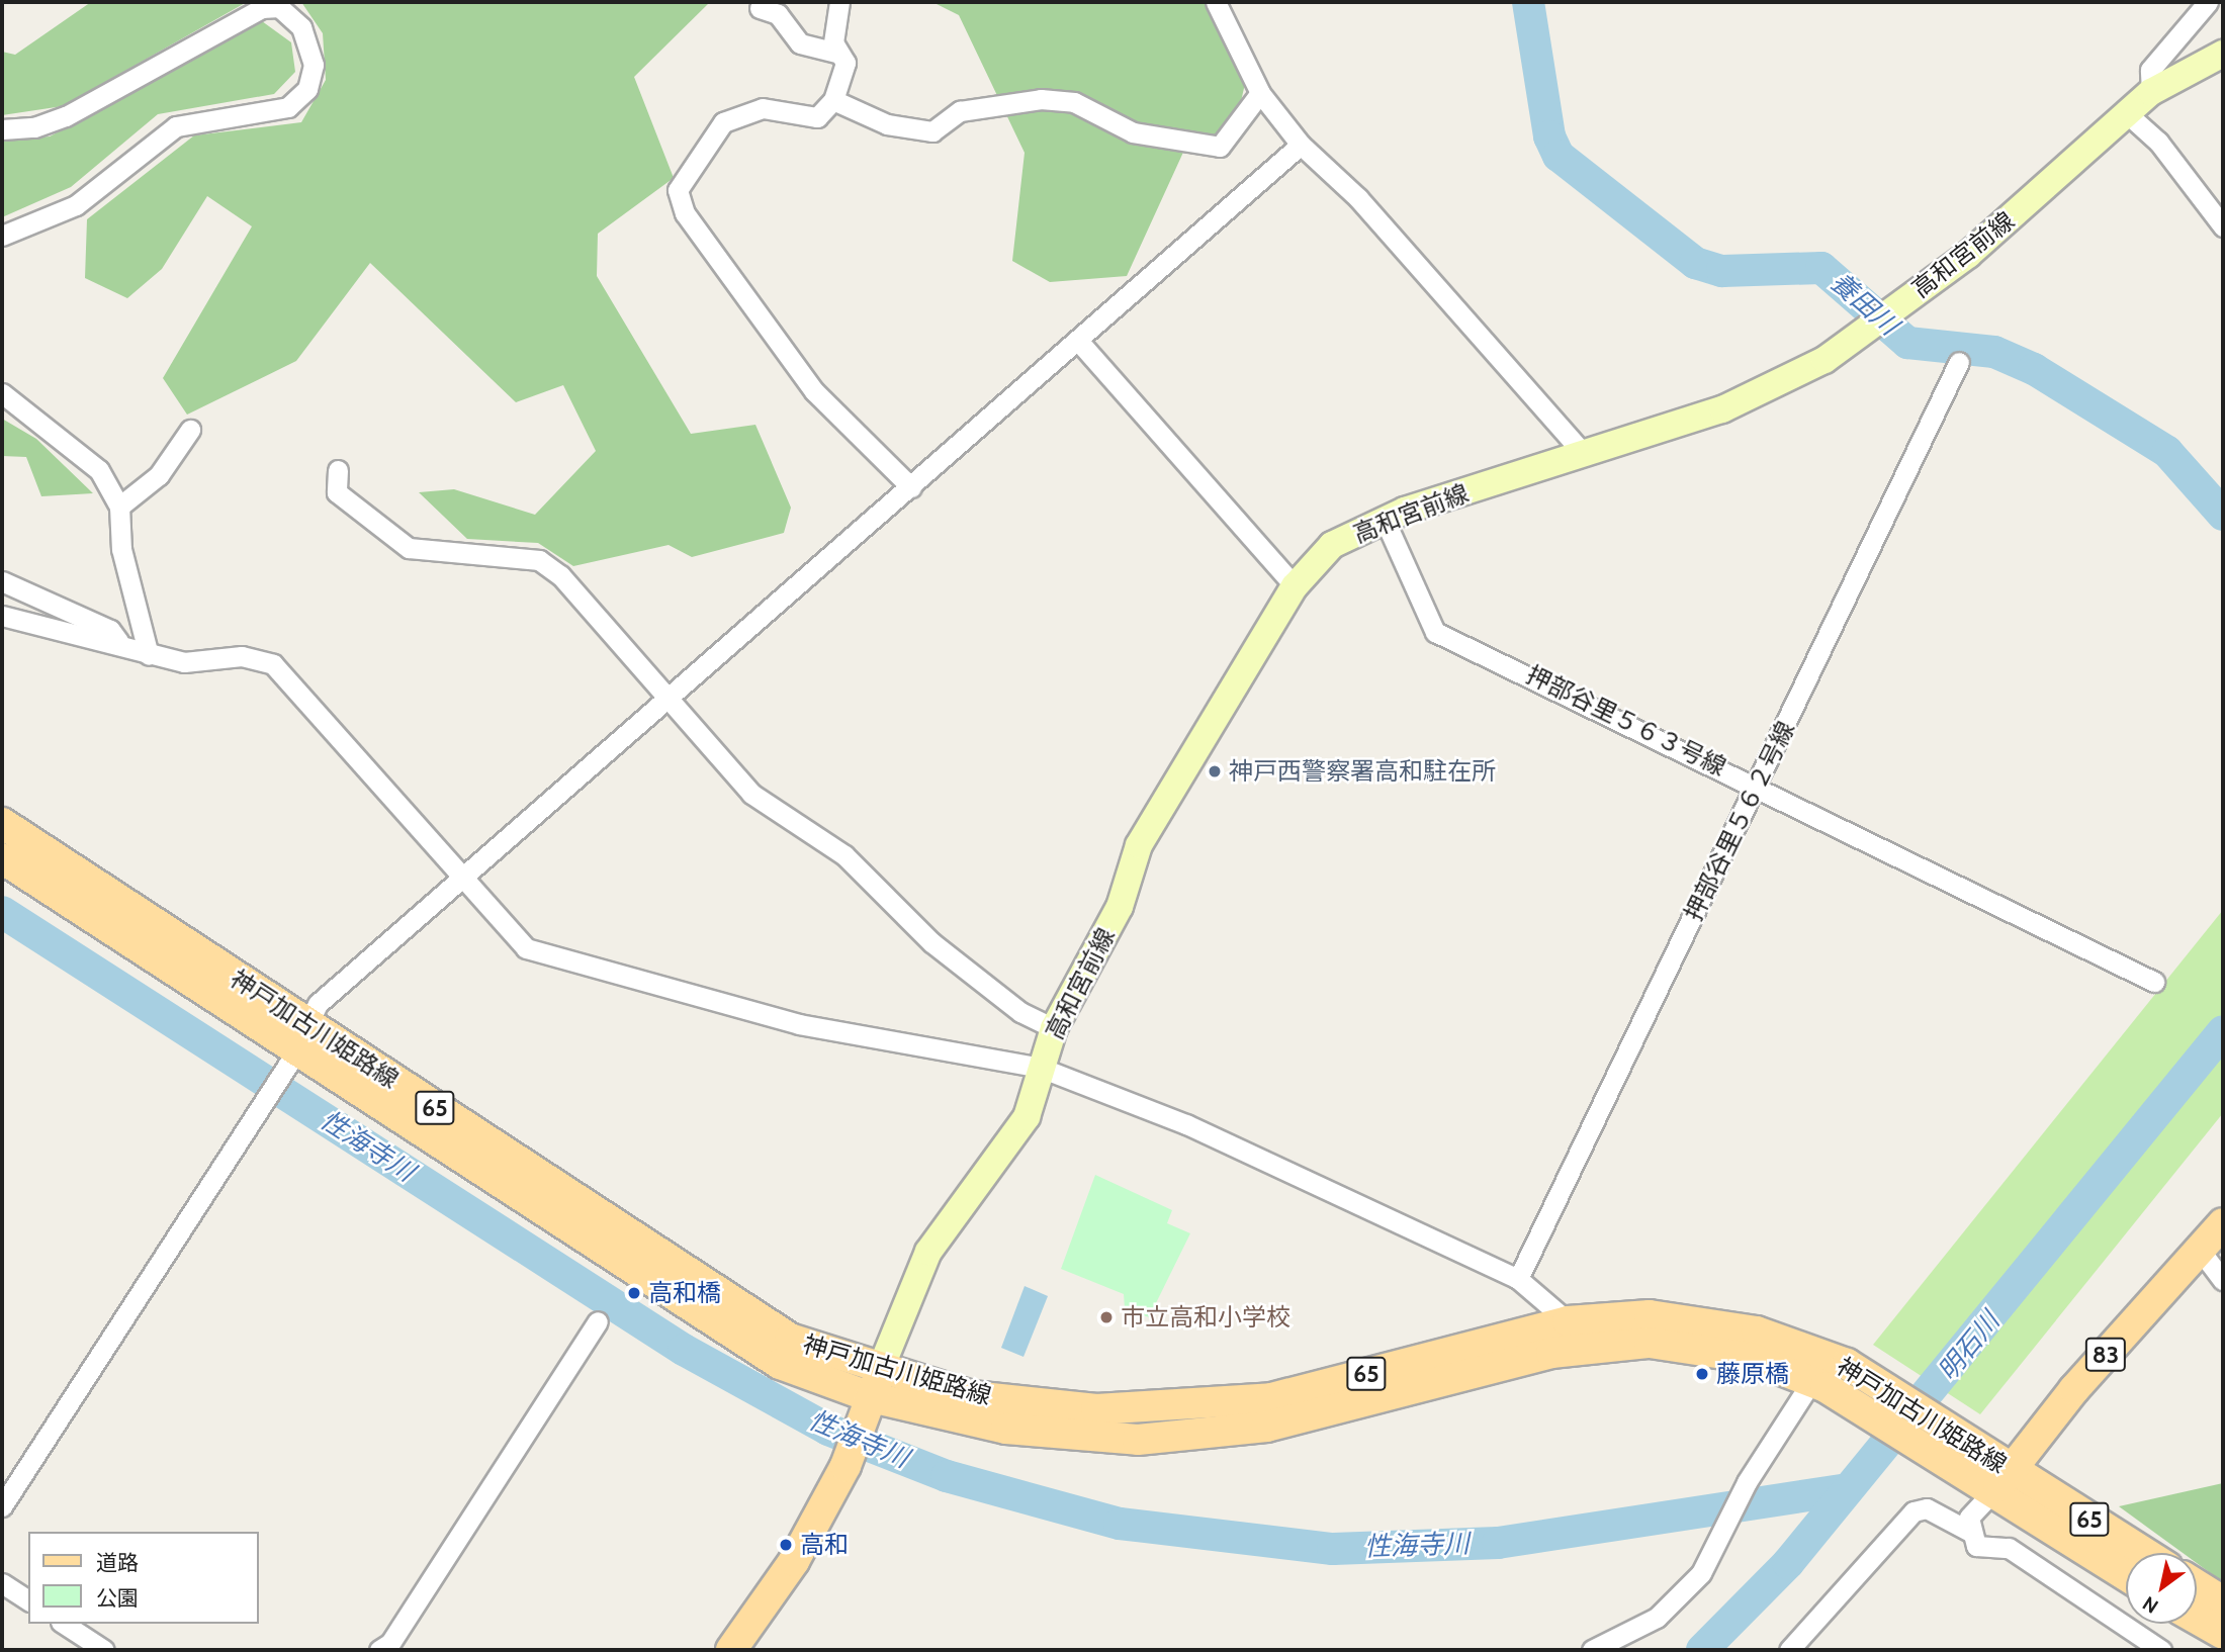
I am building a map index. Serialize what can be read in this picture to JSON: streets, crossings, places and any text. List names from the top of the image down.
{
  "streets": {
    "main road": ["神戸加古川姫路線", "65", "83"],
    "street": ["高和宮前線", "押部谷里５６３号線", "押部谷里５６２号線"]
  },
  "crossings": [
    ["高和宮前線", "押部谷里５６３号線"],
    ["高和宮前線", "神戸加古川姫路線"],
    ["押部谷里５６３号線", "押部谷里５６２号線"],
    ["神戸加古川姫路線", "83"]
  ],
  "water": ["養田川", "性海寺川", "明石川"],
  "places": [
    "神戸西警察署高和駐在所",
    "高和橋",
    "市立高和小学校",
    "藤原橋",
    "高和"
  ],
  "legend": ["道路", "公園"],
  "north": "bottom left"
}
